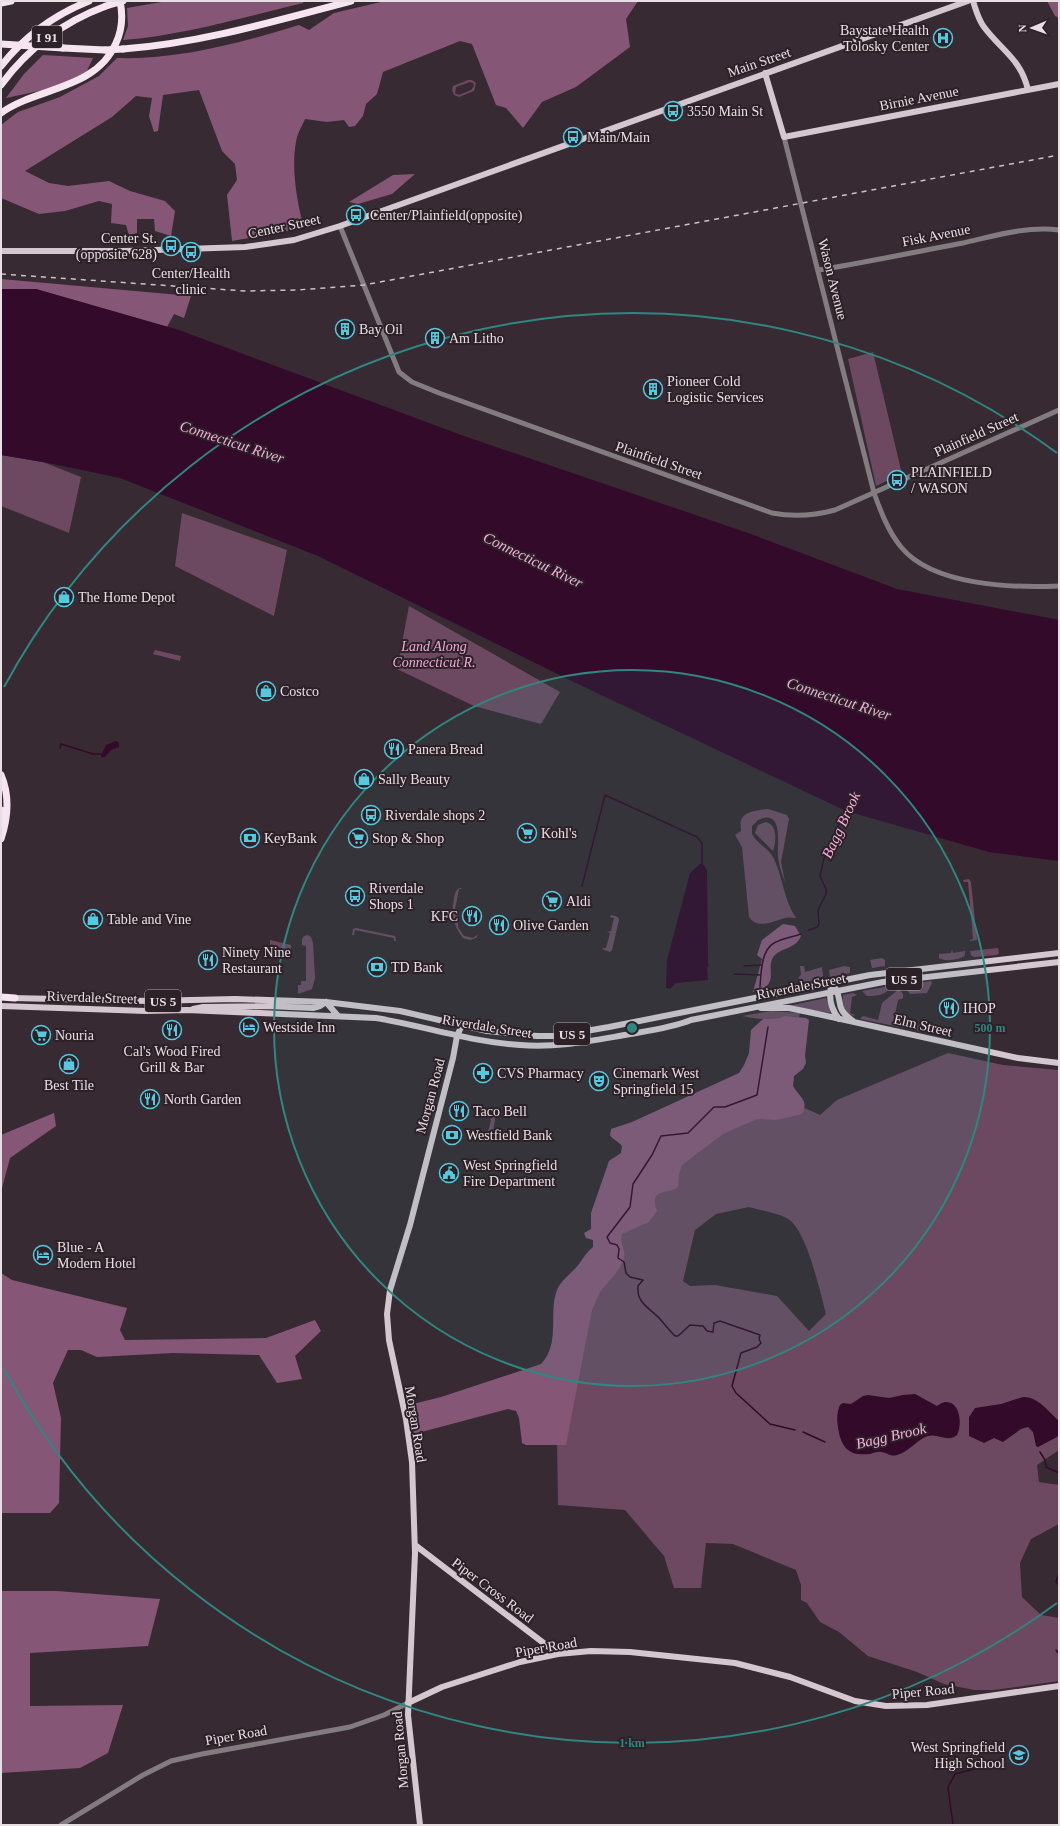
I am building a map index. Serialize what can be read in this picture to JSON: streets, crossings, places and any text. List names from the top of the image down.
{
  "streets": {
    "highway": ["I 91"],
    "main road": [
      "Main Street",
      "Birnie Avenue",
      "Center Street",
      "Wason Avenue",
      "US 5",
      "Riverdale Street",
      "Elm Street",
      "Morgan Road",
      "Piper Cross Road",
      "Piper Road"
    ],
    "street": ["Fisk Avenue", "Plainfield Street"]
  },
  "crossings": [
    ["Main Street", "Center Street"],
    ["Main Street", "Wason Avenue"],
    ["Birnie Avenue", "Wason Avenue"],
    ["Center Street", "Plainfield Street"],
    ["Fisk Avenue", "Wason Avenue"],
    ["Wason Avenue", "Plainfield Street"],
    ["Riverdale Street", "Elm Street"],
    ["Riverdale Street", "Morgan Road"],
    ["Morgan Road", "Piper Cross Road"],
    ["Morgan Road", "Piper Road"],
    ["Piper Cross Road", "Piper Road"]
  ],
  "water": ["Connecticut River", "Bagg Brook"],
  "parks": ["Land Along Connecticut R."],
  "places": {
    "hospital": ["Baystate Health Tolosky Center"],
    "bus stop": [
      "3550 Main St",
      "Main/Main",
      "Center/Plainfield(opposite)",
      "Center St. (opposite 628)",
      "Center/Health clinic",
      "PLAINFIELD / WASON",
      "Riverdale shops 2",
      "Riverdale Shops 1"
    ],
    "building": ["Bay Oil", "Am Litho", "Pioneer Cold Logistic Services"],
    "shop": [
      "The Home Depot",
      "Costco",
      "Sally Beauty",
      "Table and Vine",
      "Best Tile"
    ],
    "restaurant": [
      "Panera Bread",
      "KFC",
      "Olive Garden",
      "Ninety Nine Restaurant",
      "IHOP",
      "Cal's Wood Fired Grill & Bar",
      "North Garden",
      "Taco Bell"
    ],
    "supermarket": [
      "Kohl's",
      "Stop & Shop",
      "Aldi",
      "Nouria"
    ],
    "bank": ["KeyBank", "TD Bank", "Westfield Bank"],
    "hotel": ["Westside Inn", "Blue - A Modern Hotel"],
    "pharmacy": ["CVS Pharmacy"],
    "theatre": ["Cinemark West Springfield 15"],
    "public building": ["West Springfield Fire Department"],
    "school or university": ["West Springfield High School"]
  },
  "north": "left",
  "rings": ["500 m", "1 km"]
}
